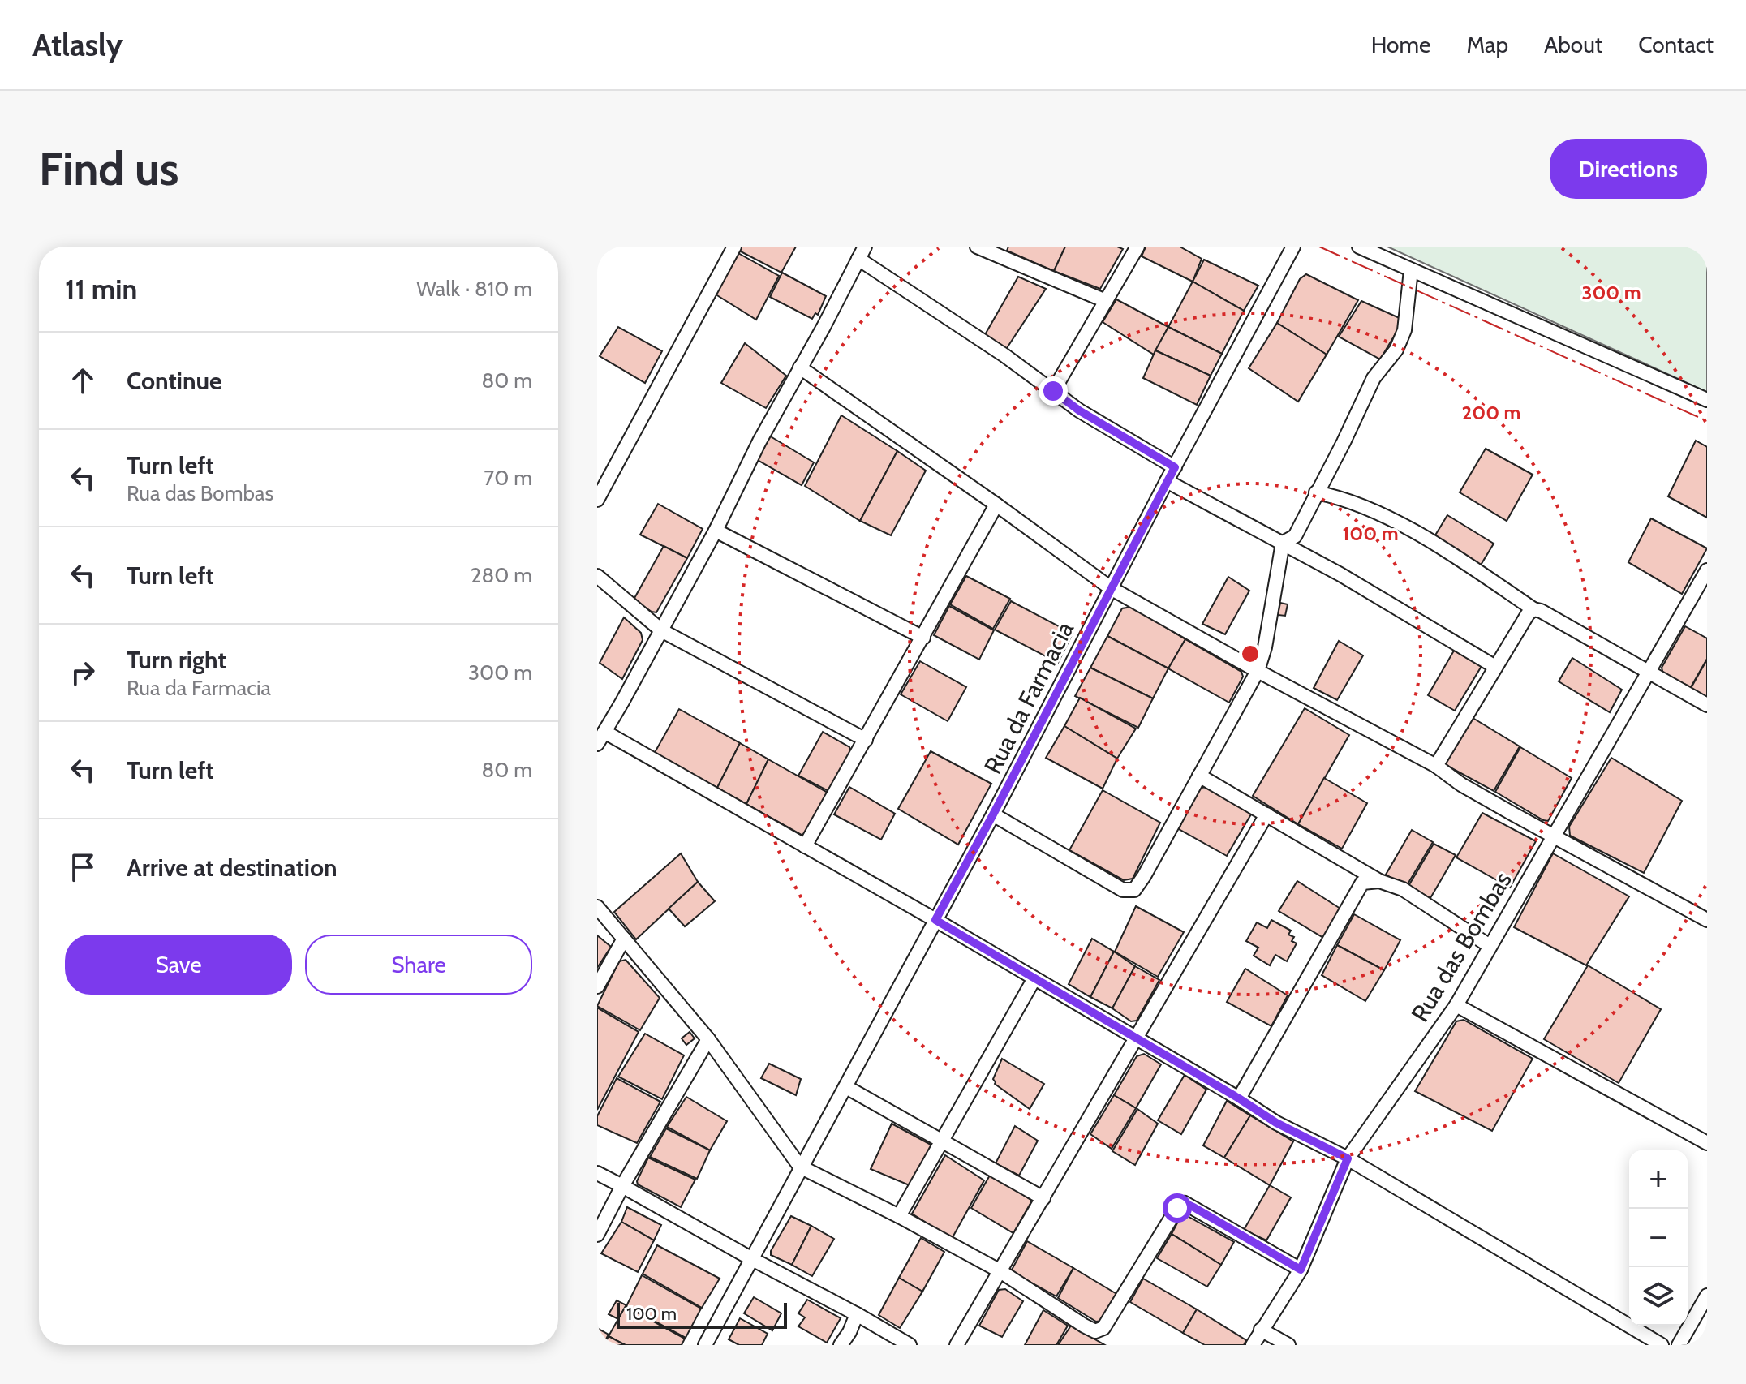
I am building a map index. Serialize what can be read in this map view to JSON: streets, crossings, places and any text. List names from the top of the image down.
{
  "streets": {
    "street": ["Rua da Farmacia", "Rua das Bombas"]
  },
  "scale_bar": "100 m",
  "page": {
    "header": "Atlasly",
    "nav": [
      "Home",
      "Map",
      "About",
      "Contact"
    ],
    "buttons": [
      "Directions",
      ["Save", "Share"]
    ],
    "title": "Find us",
    "heading": ["11 min", "Walk · 810 m"],
    "list": [
      ["Continue", "80 m"],
      ["Turn left", "Rua das Bombas", "70 m"],
      ["Turn left", "280 m"],
      ["Turn right", "Rua da Farmacia", "300 m"],
      ["Turn left", "80 m"],
      "Arrive at destination"
    ],
    "map_buttons": ["+", "−"],
    "scale": "100 m"
  },
  "rings": ["300 m", "200 m", "100 m"]
}
